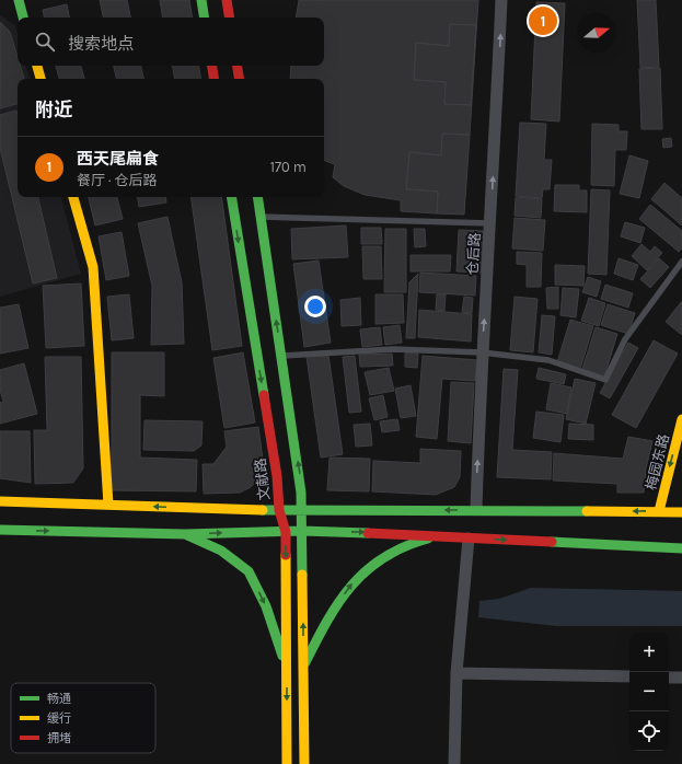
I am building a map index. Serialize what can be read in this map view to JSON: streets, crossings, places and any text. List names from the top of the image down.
{
  "streets": {
    "main road": ["梅园东路", "文献路"],
    "street": ["仓后路"]
  },
  "one_way": ["仓后路", "梅园东路"],
  "legend": ["畅通", "缓行", "拥堵"],
  "north": "right",
  "page": {
    "pins": "1",
    "search": "搜索地点",
    "heading": "附近",
    "list": [
      {
        "mark": "1",
        "name": "西天尾扁食",
        "note": "餐厅 · 仓后路",
        "value": "170 m"
      }
    ],
    "map_buttons": ["+", "−"]
  }
}
